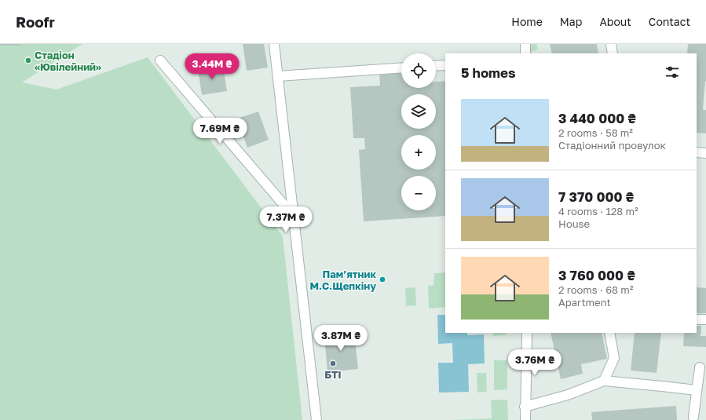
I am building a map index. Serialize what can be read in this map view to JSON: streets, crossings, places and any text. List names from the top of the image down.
{
  "places": ["Стадіон «Ювілейний»", "Пам’ятник М.С.Щепкіну", "БТІ"],
  "page": {
    "header": "Roofr",
    "nav": [
      "Home",
      "Map",
      "About",
      "Contact"
    ],
    "map_buttons": ["+", "−"],
    "price": [
      "3.44M ₴",
      "7.69M ₴",
      "7.37M ₴",
      "3.87M ₴",
      "3.76M ₴"
    ],
    "heading": "5 homes",
    "list": [
      {
        "name": "3 440 000 ₴",
        "note": "2 rooms · 58 m² · Стадіонний провулок"
      },
      {
        "name": "7 370 000 ₴",
        "note": "4 rooms · 128 m² · House"
      },
      {
        "name": "3 760 000 ₴",
        "note": "2 rooms · 68 m² · Apartment"
      }
    ]
  }
}
